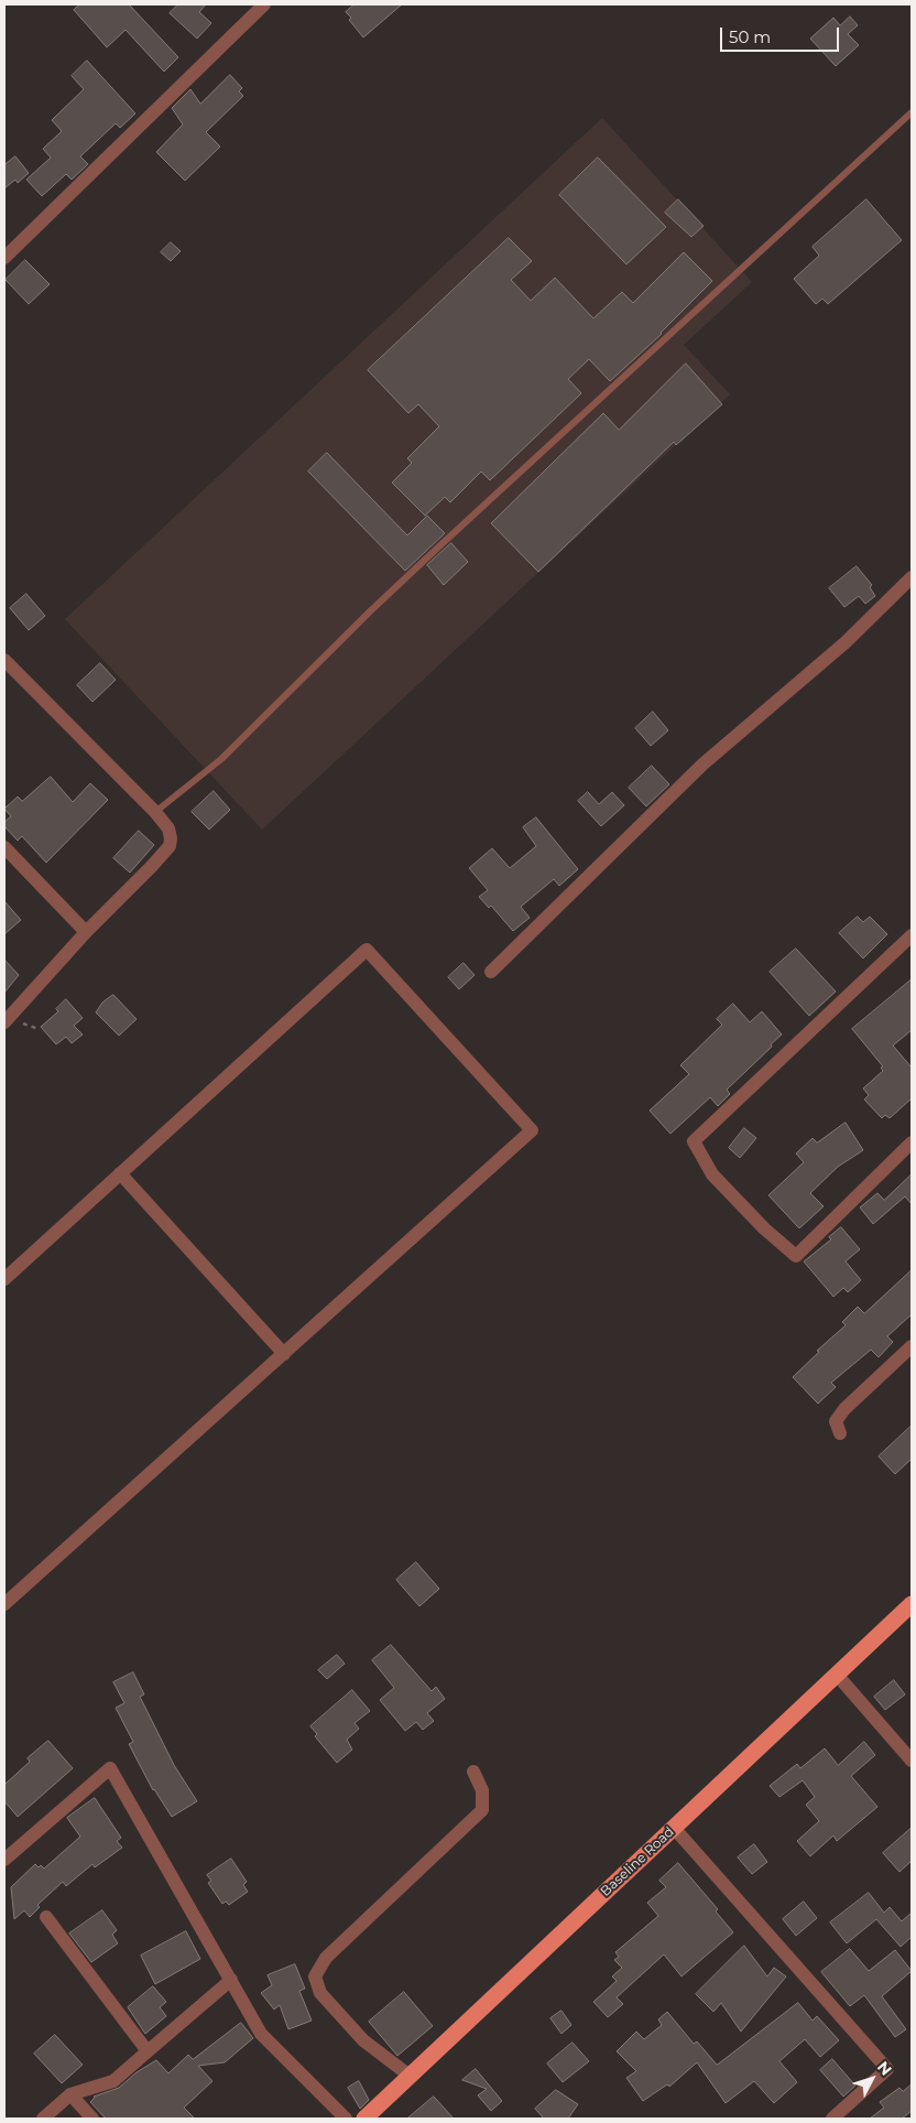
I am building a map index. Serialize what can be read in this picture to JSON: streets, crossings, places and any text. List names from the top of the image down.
{
  "streets": {
    "main road": ["Baseline Road"]
  },
  "scale_bar": "50 m",
  "north": "top right"
}
